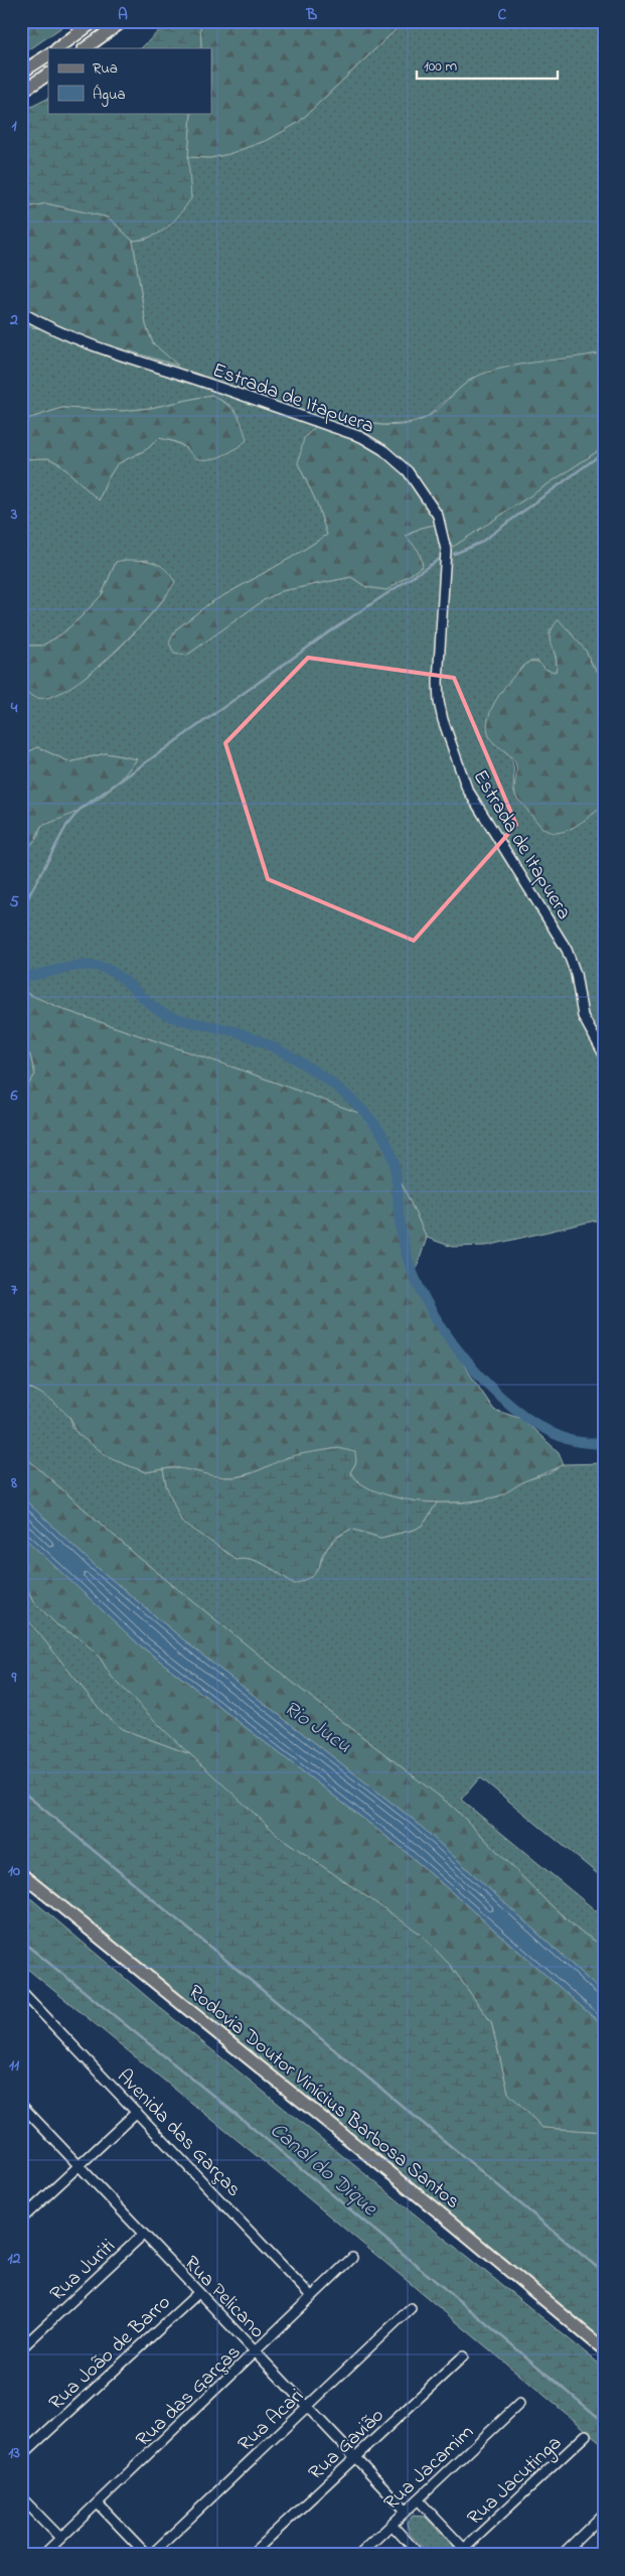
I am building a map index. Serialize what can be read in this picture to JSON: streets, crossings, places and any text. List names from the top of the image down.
{
  "streets": {
    "main road": ["Rodovia Doutor Vinícius Barbosa Santos"],
    "street": [
      "Estrada de Itapuera",
      "Avenida das Garças",
      "Rua Juriti",
      "Rua Pelicano",
      "Rua João de Barro",
      "Rua das Garças",
      "Rua Acari",
      "Rua Gavião",
      "Rua Jacamim",
      "Rua Jacutinga"
    ]
  },
  "crossings": [
    ["Avenida das Garças", "Rua das Garças"],
    ["Rua Juriti", "Rua Pelicano"],
    ["Rua Pelicano", "Rua João de Barro"],
    ["Rua Pelicano", "Rua das Garças"],
    ["Rua Pelicano", "Rua Acari"],
    ["Rua Pelicano", "Rua Gavião"],
    ["Rua Pelicano", "Rua Jacamim"]
  ],
  "water": ["Rio Jucu", "Canal do Dique"],
  "legend": ["Rua", "Água"],
  "scale_bar": "100 m",
  "grid": {
    "columns": ["A", "B", "C"],
    "rows": [
      "1",
      "2",
      "3",
      "4",
      "5",
      "6",
      "7",
      "8",
      "9",
      "10",
      "11",
      "12",
      "13"
    ]
  }
}
